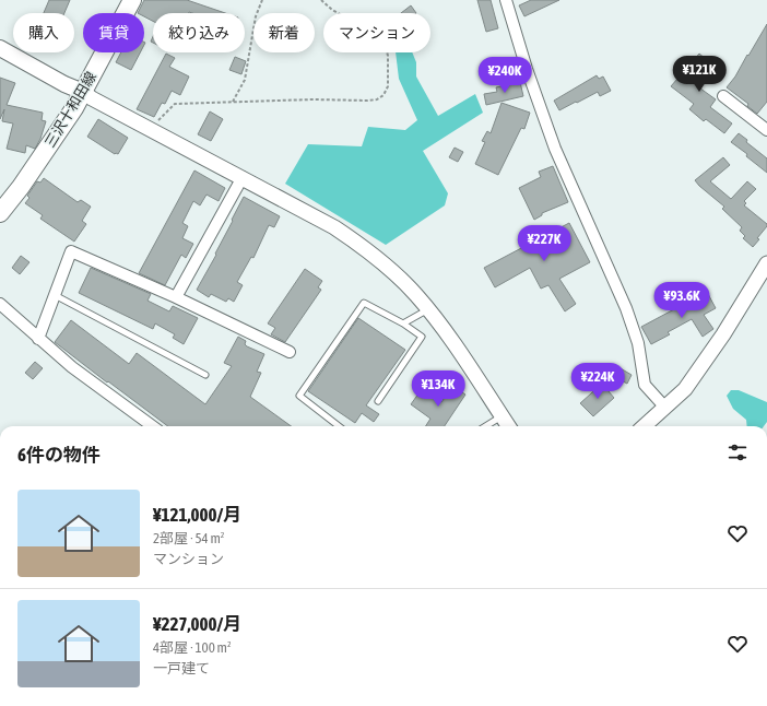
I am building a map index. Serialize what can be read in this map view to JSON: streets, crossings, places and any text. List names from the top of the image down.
{
  "streets": {
    "main road": ["三沢十和田線"]
  },
  "page": {
    "chip": [
      "購入",
      "賃貸",
      "絞り込み",
      "新着",
      "マンション"
    ],
    "price": [
      "¥121K",
      "¥240K",
      "¥227K",
      "¥93.6K",
      "¥224K",
      "¥134K"
    ],
    "heading": "6件の物件",
    "list": [
      {
        "name": "¥121,000/月",
        "note": "2部屋 · 54 m² · マンション"
      },
      {
        "name": "¥227,000/月",
        "note": "4部屋 · 100 m² · 一戸建て"
      }
    ]
  }
}
